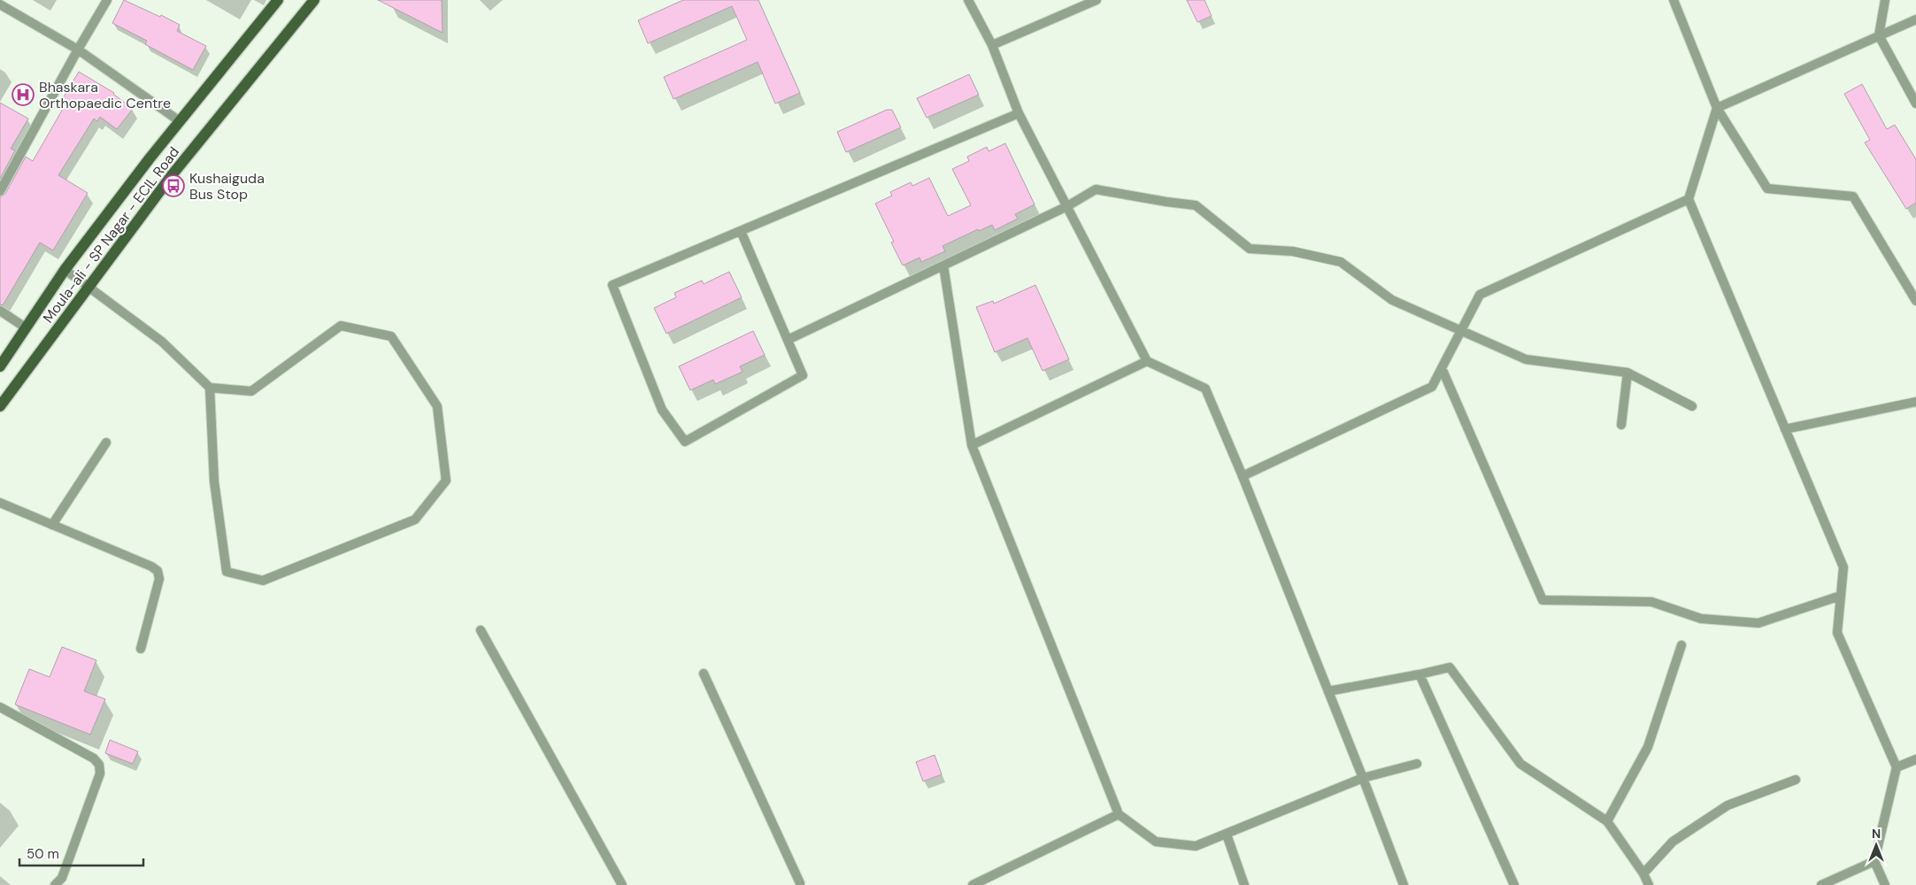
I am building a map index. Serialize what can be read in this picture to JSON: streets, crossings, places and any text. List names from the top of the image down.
{
  "streets": {
    "main road": ["Moula-ali - SP Nagar - ECIL Road"]
  },
  "places": {
    "hospital": ["Bhaskara Orthopaedic Centre"],
    "bus stop": ["Kushaiguda Bus Stop"]
  },
  "scale_bar": "50 m",
  "north": "top"
}
